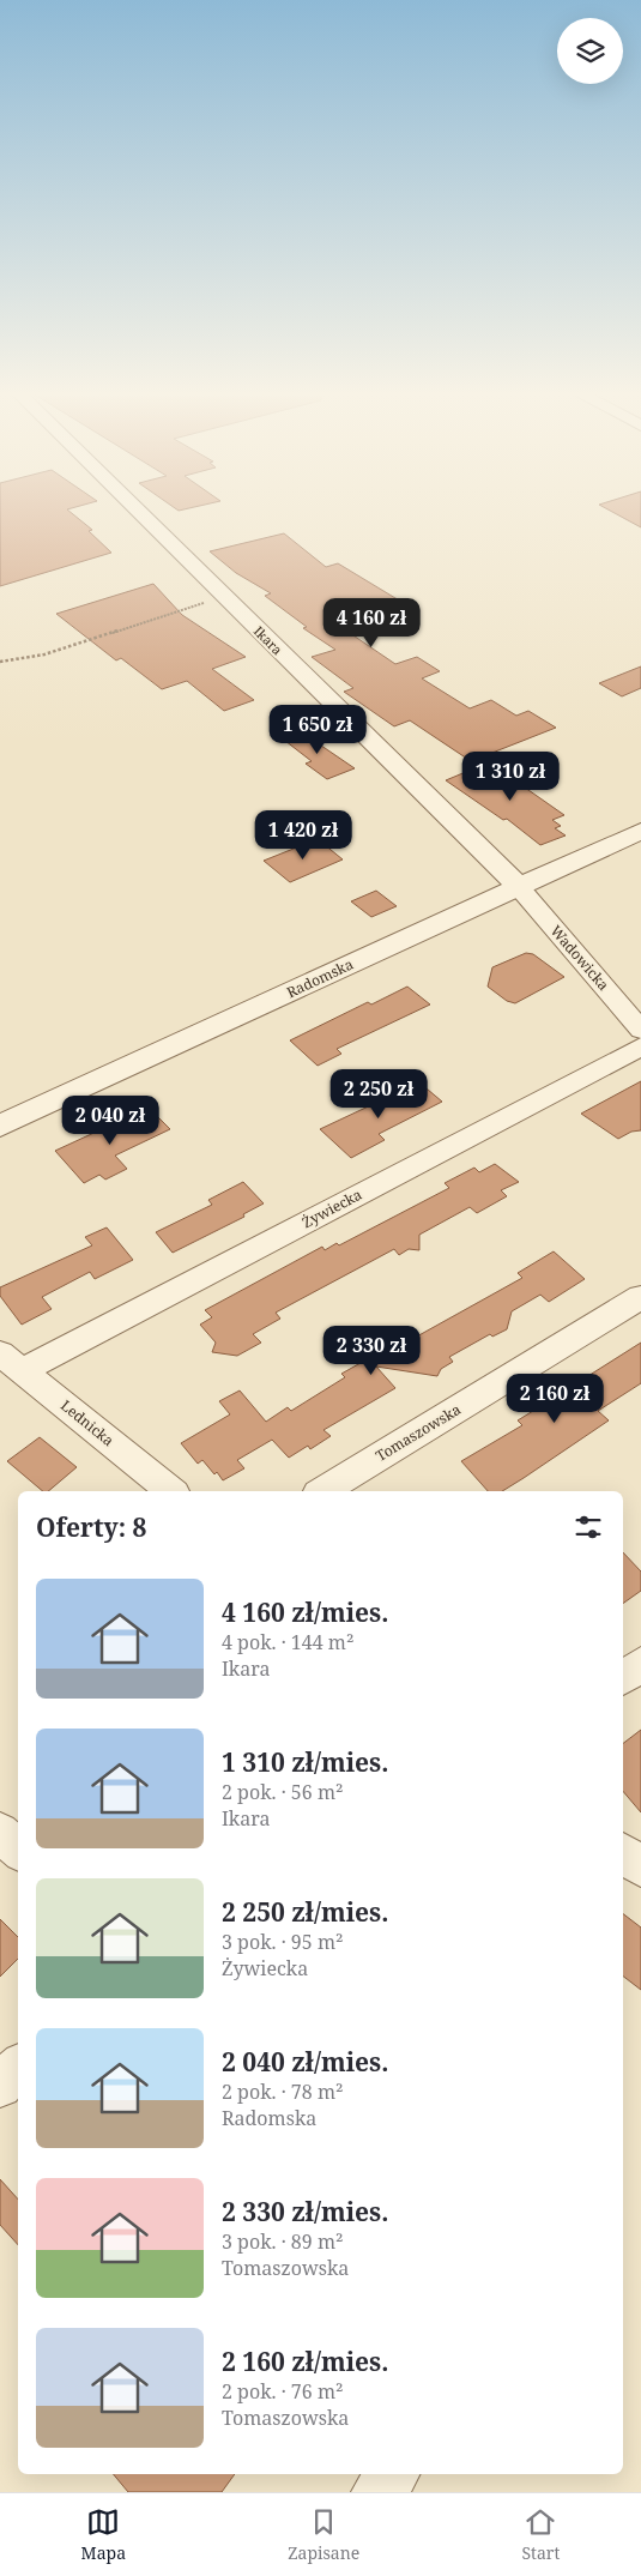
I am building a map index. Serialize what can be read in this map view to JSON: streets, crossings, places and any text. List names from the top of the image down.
{
  "streets": {
    "street": [
      "Ikara",
      "Wadowicka",
      "Radomska",
      "Żywiecka",
      "Lednicka",
      "Tomaszowska"
    ]
  },
  "crossings": [
    ["Ikara", "Wadowicka"],
    ["Ikara", "Radomska"],
    ["Wadowicka", "Radomska"],
    ["Żywiecka", "Lednicka"]
  ],
  "page": {
    "price": [
      "4 160 zł",
      "1 650 zł",
      "1 310 zł",
      "1 420 zł",
      "2 250 zł",
      "2 040 zł",
      "2 330 zł",
      "2 160 zł"
    ],
    "heading": "Oferty: 8",
    "list": [
      {
        "name": "4 160 zł/mies.",
        "note": "4 pok. · 144 m² · Ikara"
      },
      {
        "name": "1 310 zł/mies.",
        "note": "2 pok. · 56 m² · Ikara"
      },
      {
        "name": "2 250 zł/mies.",
        "note": "3 pok. · 95 m² · Żywiecka"
      },
      {
        "name": "2 040 zł/mies.",
        "note": "2 pok. · 78 m² · Radomska"
      },
      {
        "name": "2 330 zł/mies.",
        "note": "3 pok. · 89 m² · Tomaszowska"
      },
      {
        "name": "2 160 zł/mies.",
        "note": "2 pok. · 76 m² · Tomaszowska"
      }
    ],
    "tabs": ["Mapa", "Zapisane", "Start"]
  }
}
